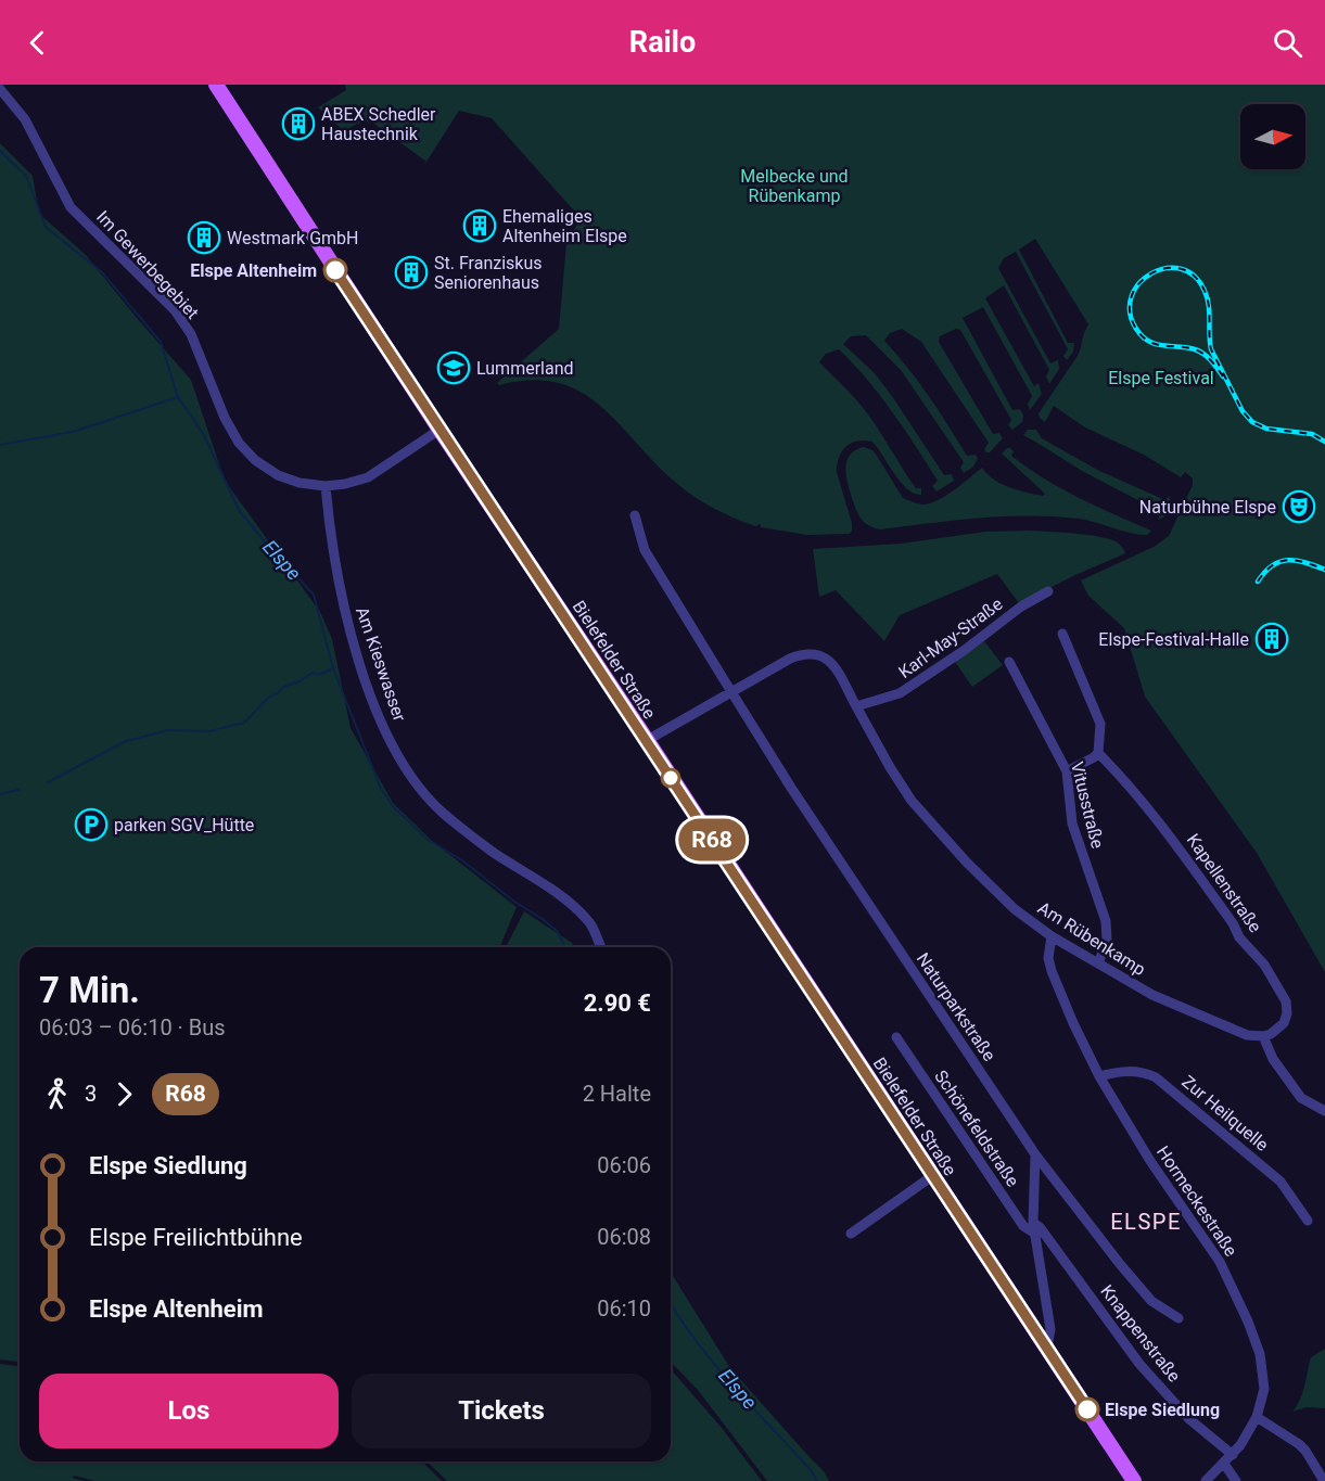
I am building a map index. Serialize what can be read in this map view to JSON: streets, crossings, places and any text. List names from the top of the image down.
{
  "streets": {
    "main road": ["Bielefelder Straße"],
    "street": [
      "Im Gewerbegebiet",
      "Karl-May-Straße",
      "Am Kieswasser",
      "Vitusstraße",
      "Kapellenstraße",
      "Am Rübenkamp",
      "Naturparkstraße",
      "Zur Heilquelle",
      "Schönefeldstraße",
      "Hormeckestraße",
      "Knappenstraße"
    ]
  },
  "crossings": [
    ["Im Gewerbegebiet", "Bielefelder Straße"],
    ["Im Gewerbegebiet", "Am Kieswasser"],
    ["Karl-May-Straße", "Am Rübenkamp"],
    ["Vitusstraße", "Am Rübenkamp"],
    ["Kapellenstraße", "Am Rübenkamp"],
    ["Am Rübenkamp", "Hormeckestraße"],
    ["Zur Heilquelle", "Hormeckestraße"],
    ["Schönefeldstraße", "Knappenstraße"],
    ["Hormeckestraße", "Knappenstraße"]
  ],
  "districts": ["ELSPE"],
  "water": ["Elspe"],
  "parks": ["Melbecke und Rübenkamp", "Elspe Festival"],
  "places": {
    "building": [
      "ABEX Schedler Haustechnik",
      "Ehemaliges Altenheim Elspe",
      "Westmark GmbH",
      "St. Franziskus Seniorenhaus",
      "Elspe-Festival-Halle"
    ],
    "other": ["Elspe Altenheim", "Elspe Siedlung"],
    "school or university": ["Lummerland"],
    "theatre": ["Naturbühne Elspe"],
    "parking": ["parken SGV_Hütte"]
  },
  "lines": ["bus line R68"],
  "north": "right",
  "page": {
    "header": "Railo",
    "on_map": "R68",
    "heading": ["7 Min.", "06:03 – 06:10 · Bus", "2.90 €"],
    "legs": ["3", "R68", "2 Halte"],
    "list": [
      {
        "name": "Elspe Siedlung",
        "value": "06:06"
      },
      {
        "name": "Elspe Freilichtbühne",
        "value": "06:08"
      },
      {
        "name": "Elspe Altenheim",
        "value": "06:10"
      }
    ],
    "buttons": ["Los", "Tickets"]
  }
}
